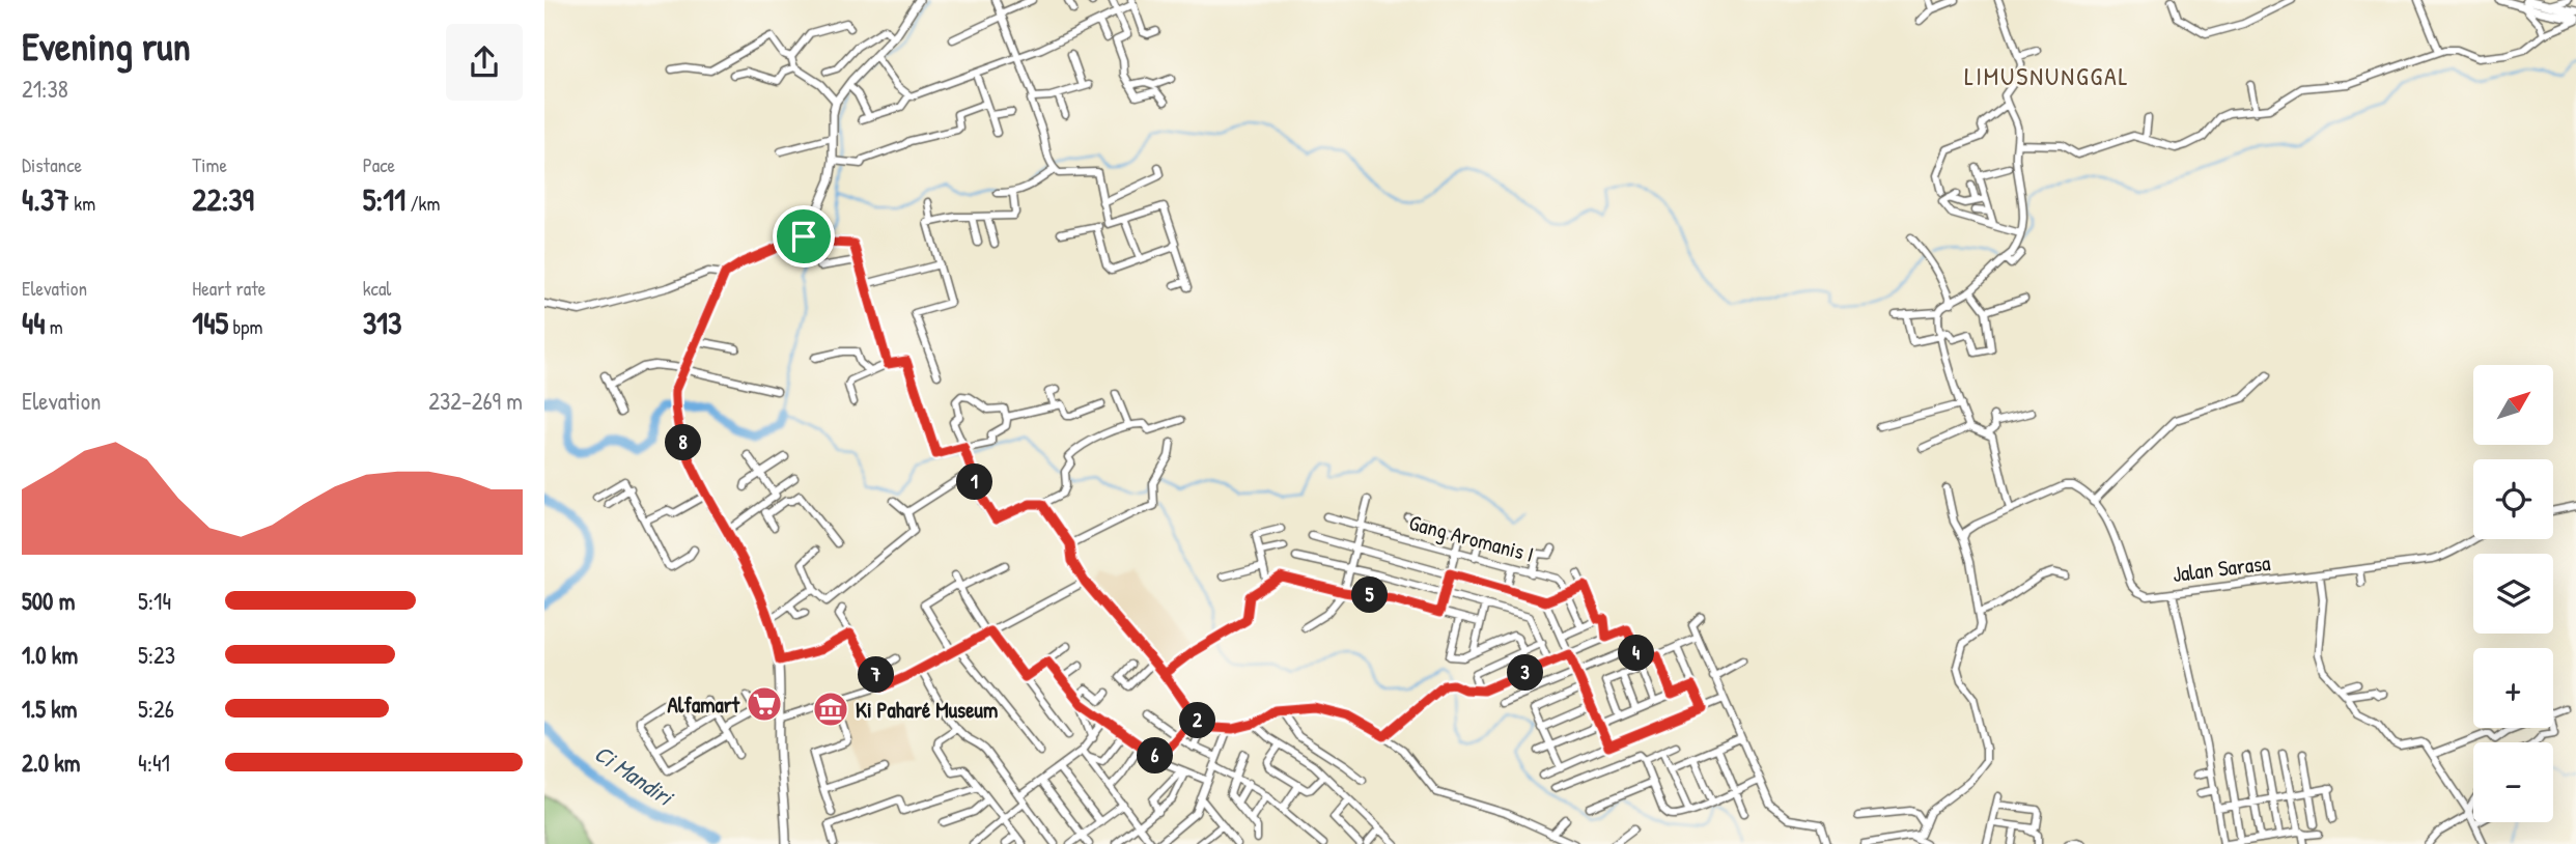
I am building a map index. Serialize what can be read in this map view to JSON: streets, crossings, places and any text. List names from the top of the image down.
{
  "streets": {
    "street": ["Gang Aromanis I", "Jalan Sarasa"]
  },
  "districts": ["LIMUSNUNGGAL"],
  "water": ["Ci Mandiri"],
  "places": {
    "supermarket": ["Alfamart"],
    "museum": ["Ki Paharé Museum"]
  },
  "north": "top right",
  "page": {
    "heading": ["Evening run", "21:38"],
    "stats": [
      ["Distance", "4.37 km"],
      ["Time", "22:39"],
      ["Pace", "5:11 /km"],
      ["Elevation", "44 m"],
      ["Heart rate", "145 bpm"],
      ["kcal", "313"]
    ],
    "map_buttons": ["+", "−"],
    "chart": ["Elevation", "232–269 m"],
    "pins": [
      "8",
      "1",
      "5",
      "4",
      "3",
      "7",
      "2",
      "6"
    ],
    "list": [
      {
        "name": "500 m",
        "note": "5:14"
      },
      {
        "name": "1.0 km",
        "note": "5:23"
      },
      {
        "name": "1.5 km",
        "note": "5:26"
      },
      {
        "name": "2.0 km",
        "note": "4:41"
      }
    ]
  }
}
